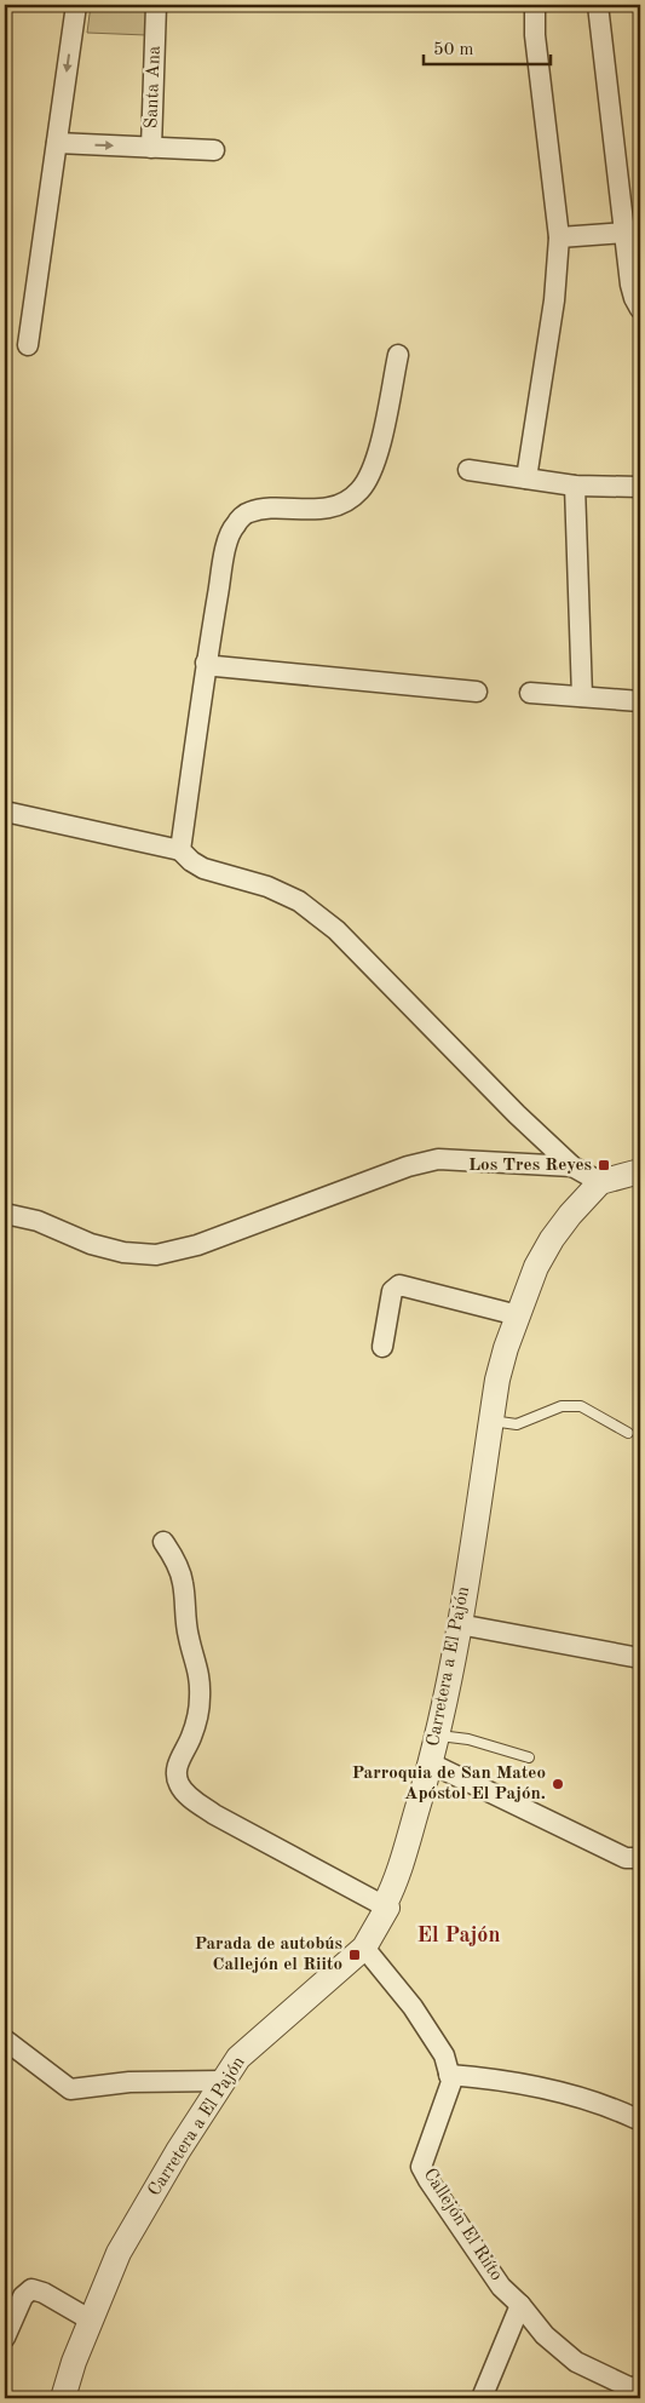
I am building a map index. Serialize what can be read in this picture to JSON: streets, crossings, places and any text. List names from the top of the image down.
{
  "streets": {
    "street": ["Santa Ana", "Carretera a El Pajón", "Callejón El Riíto"]
  },
  "one_way": ["Santa Ana"],
  "districts": ["El Pajón"],
  "places": {
    "transit": ["Los Tres Reyes", "Parada de autobús Callejón el Riito"],
    "other": ["Parroquia de San Mateo Apóstol El Pajón."]
  },
  "scale_bar": "50 m"
}
